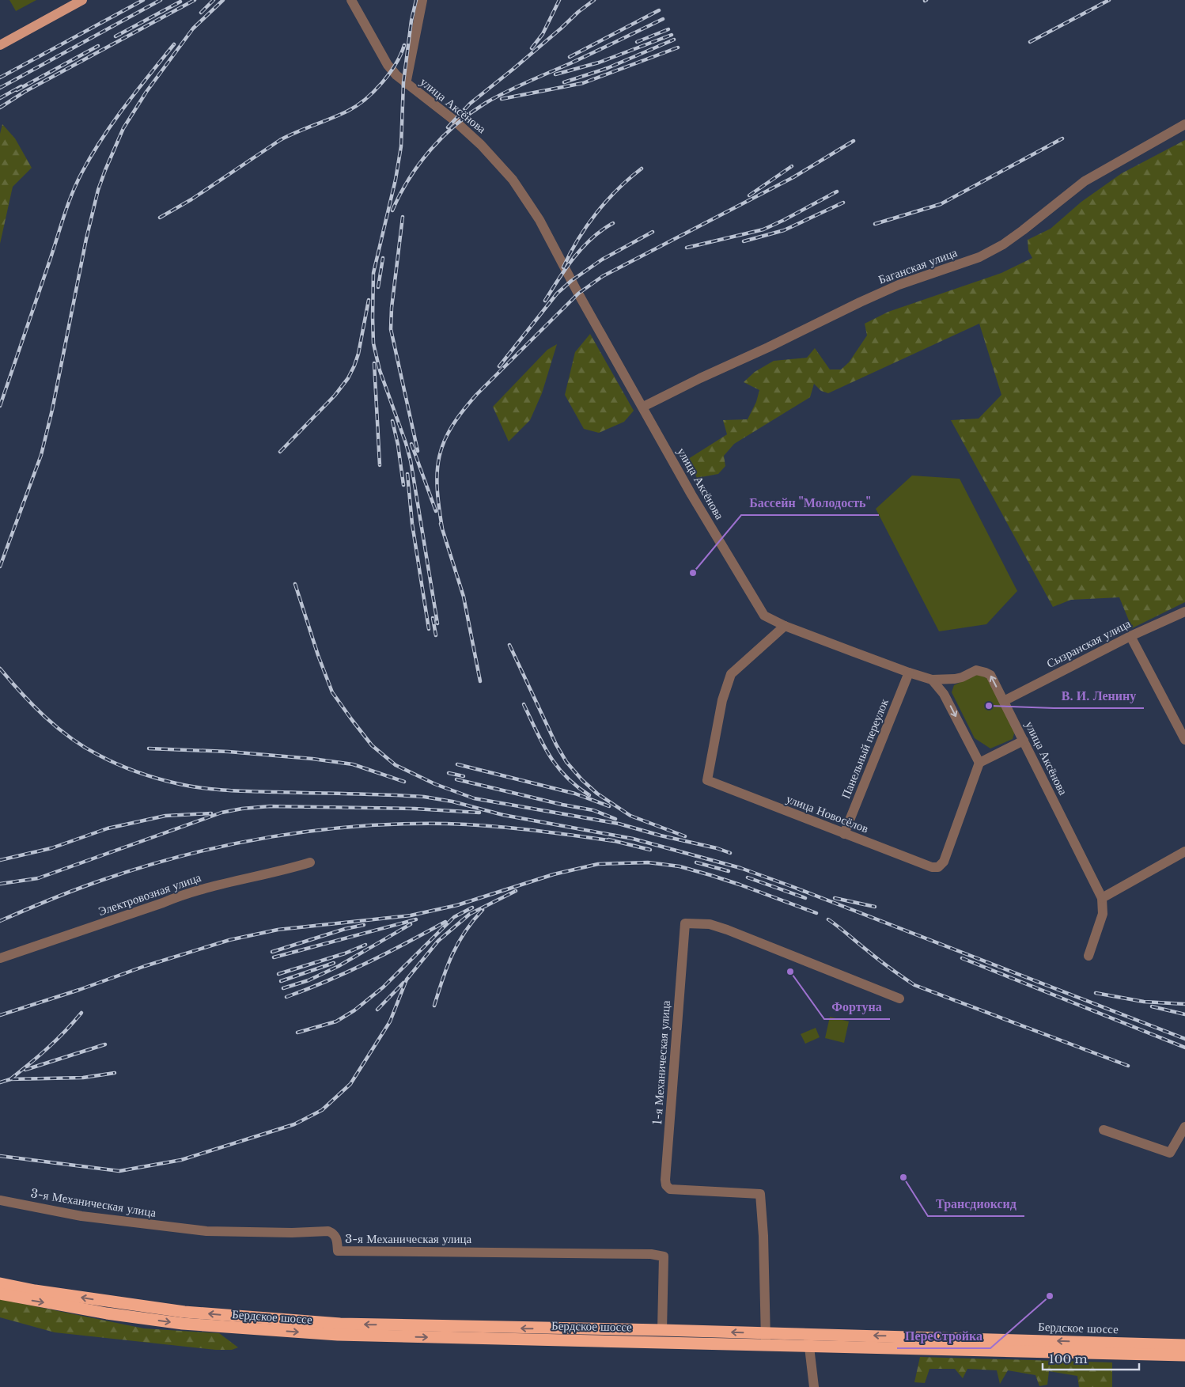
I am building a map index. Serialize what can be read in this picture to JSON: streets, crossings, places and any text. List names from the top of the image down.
{
  "streets": {
    "highway": ["Бердское шоссе"],
    "street": [
      "улица Аксёнова",
      "Баганская улица",
      "Сызранская улица",
      "Панельный переулок",
      "улица Новосёлов",
      "Электровозная улица",
      "1-я Механическая улица",
      "3-я Механическая улица"
    ]
  },
  "crossings": [
    ["улица Аксёнова", "Баганская улица"],
    ["улица Аксёнова", "Сызранская улица"],
    ["улица Аксёнова", "Панельный переулок"],
    ["улица Аксёнова", "улица Новосёлов"],
    ["Панельный переулок", "улица Новосёлов"],
    ["1-я Механическая улица", "Бердское шоссе"],
    ["3-я Механическая улица", "Бердское шоссе"]
  ],
  "places": [
    "Бассейн \"Молодость\"",
    "В. И. Ленину",
    "Фортуна",
    "Трансдиоксид",
    "ПереСтройка"
  ],
  "scale_bar": "100 m"
}
